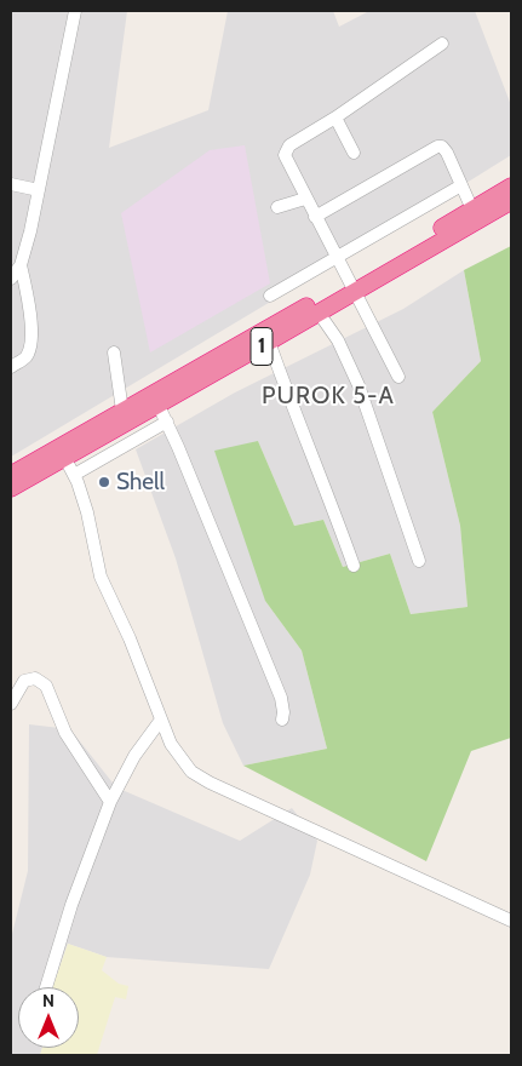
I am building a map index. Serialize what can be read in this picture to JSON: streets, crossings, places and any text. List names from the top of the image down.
{
  "streets": {
    "highway": ["1"]
  },
  "districts": ["PUROK 5-A"],
  "places": ["Shell"],
  "north": "top"
}
